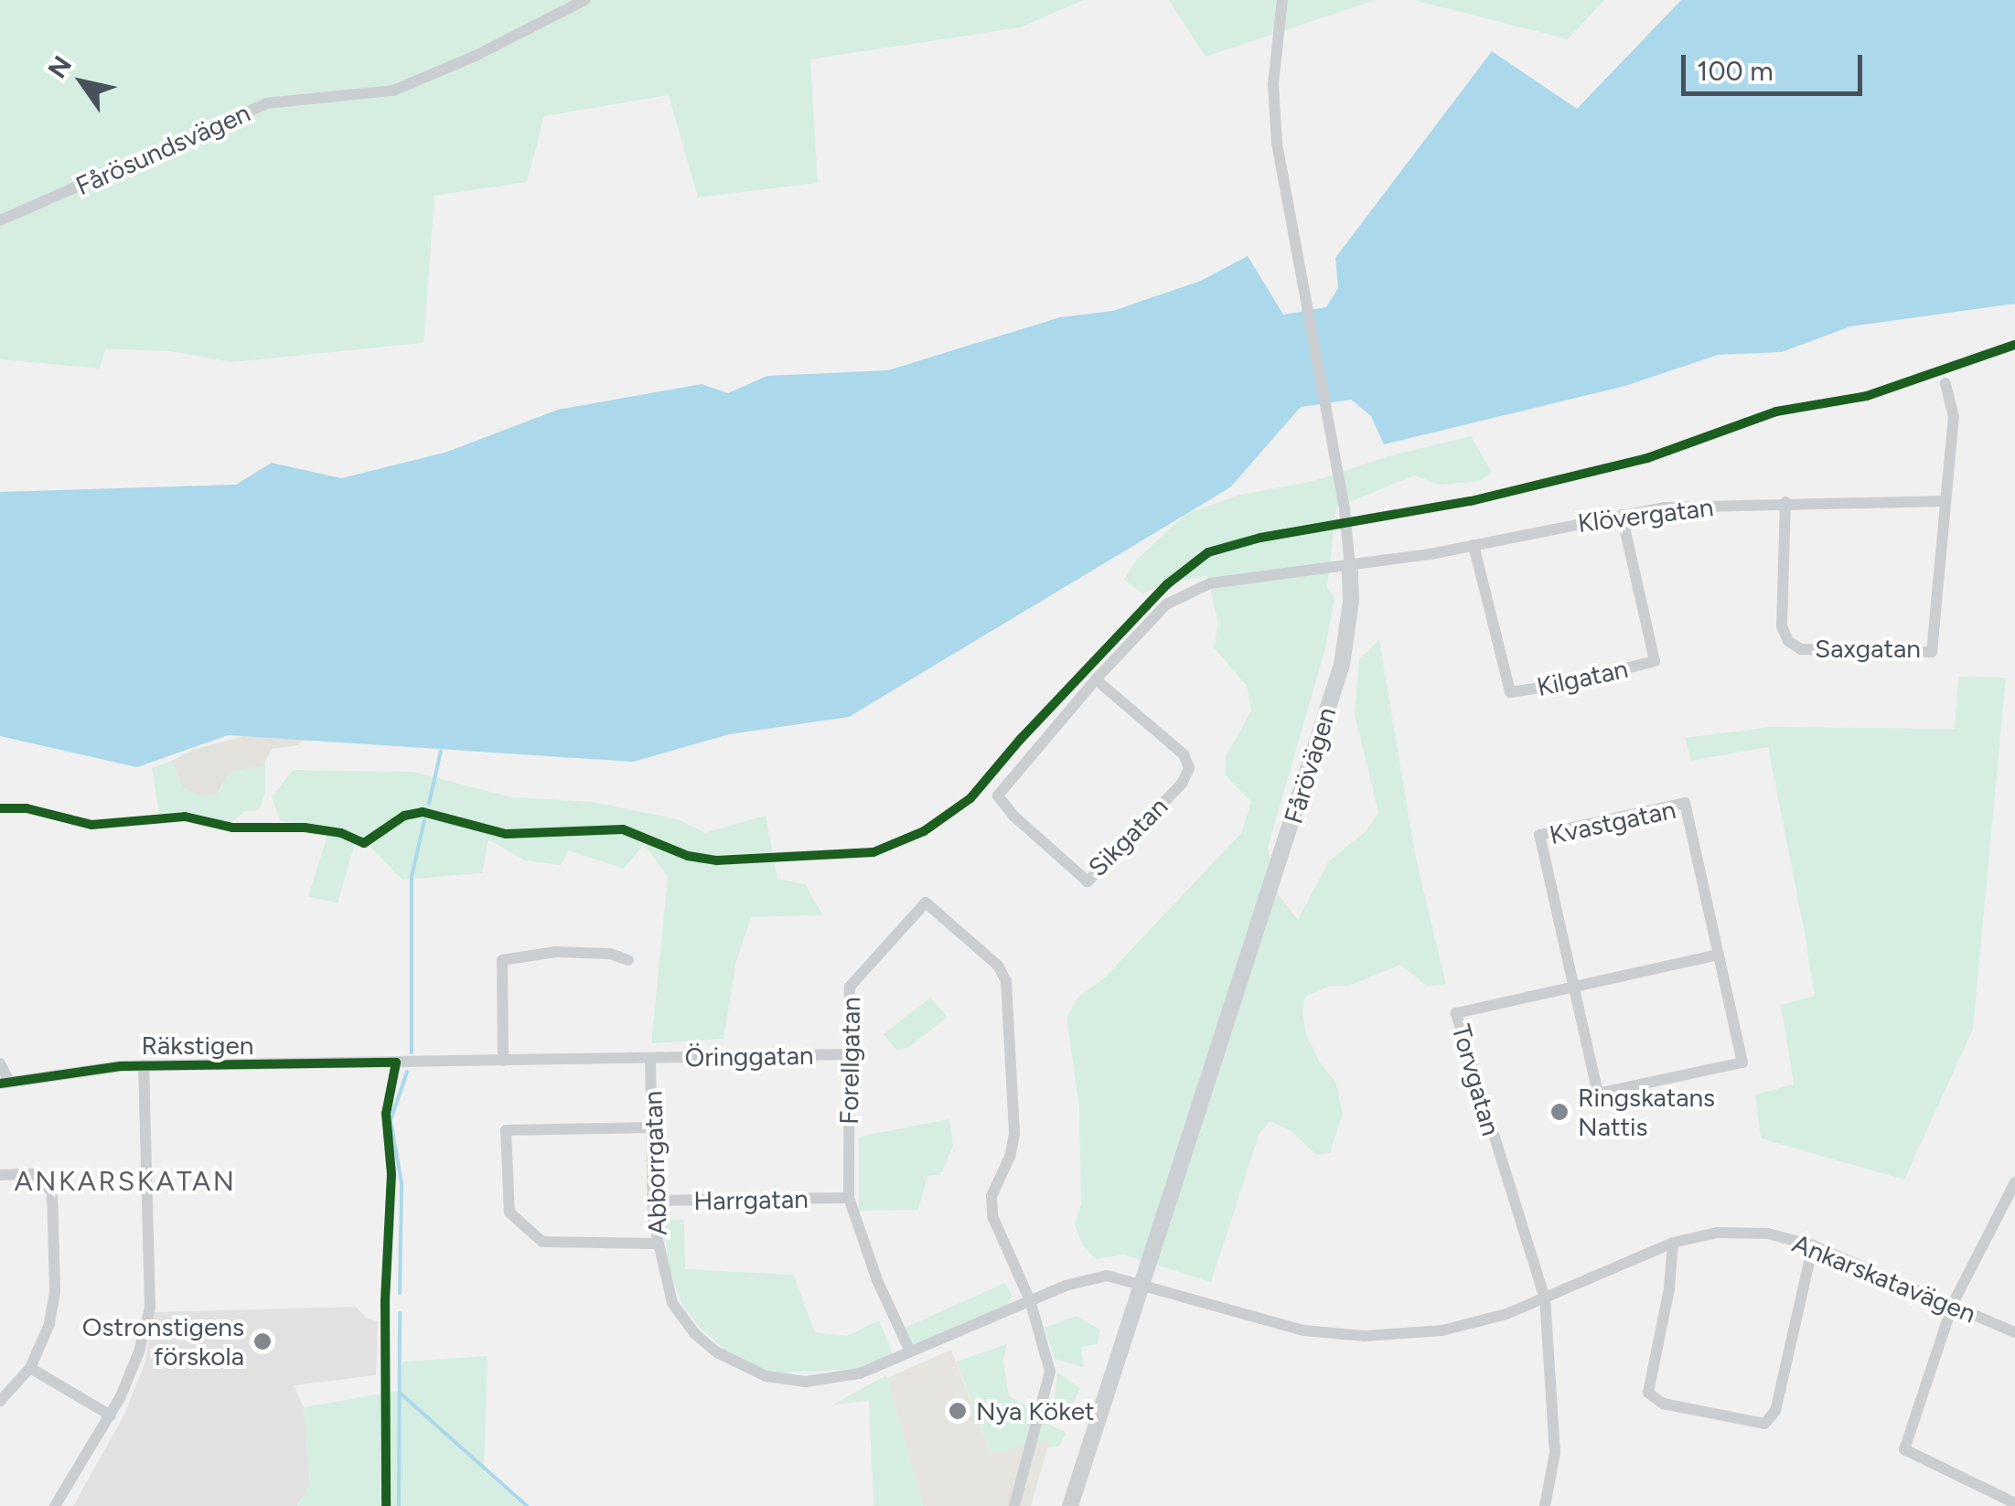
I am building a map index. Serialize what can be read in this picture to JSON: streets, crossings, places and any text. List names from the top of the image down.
{
  "streets": {
    "street": [
      "Fårösundsvägen",
      "Klövergatan",
      "Saxgatan",
      "Kilgatan",
      "Fårövägen",
      "Kvastgatan",
      "Sikgatan",
      "Räkstigen",
      "Öringgatan",
      "Forellgatan",
      "Torvgatan",
      "Abborrgatan",
      "Harrgatan",
      "Ankarskatavägen"
    ]
  },
  "crossings": [
    ["Klövergatan", "Saxgatan"],
    ["Klövergatan", "Kilgatan"],
    ["Klövergatan", "Fårövägen"],
    ["Klövergatan", "Sikgatan"],
    ["Fårövägen", "Sikgatan"],
    ["Fårövägen", "Abborrgatan"],
    ["Fårövägen", "Ankarskatavägen"],
    ["Kvastgatan", "Torvgatan"],
    ["Räkstigen", "Öringgatan"],
    ["Räkstigen", "Abborrgatan"],
    ["Öringgatan", "Forellgatan"],
    ["Öringgatan", "Abborrgatan"],
    ["Forellgatan", "Abborrgatan"],
    ["Forellgatan", "Harrgatan"],
    ["Torvgatan", "Ankarskatavägen"],
    ["Abborrgatan", "Harrgatan"],
    ["Abborrgatan", "Ankarskatavägen"]
  ],
  "districts": ["ANKARSKATAN"],
  "places": ["Ringskatans Nattis", "Ostronstigens förskola", "Nya Köket"],
  "scale_bar": "100 m",
  "north": "top left"
}
